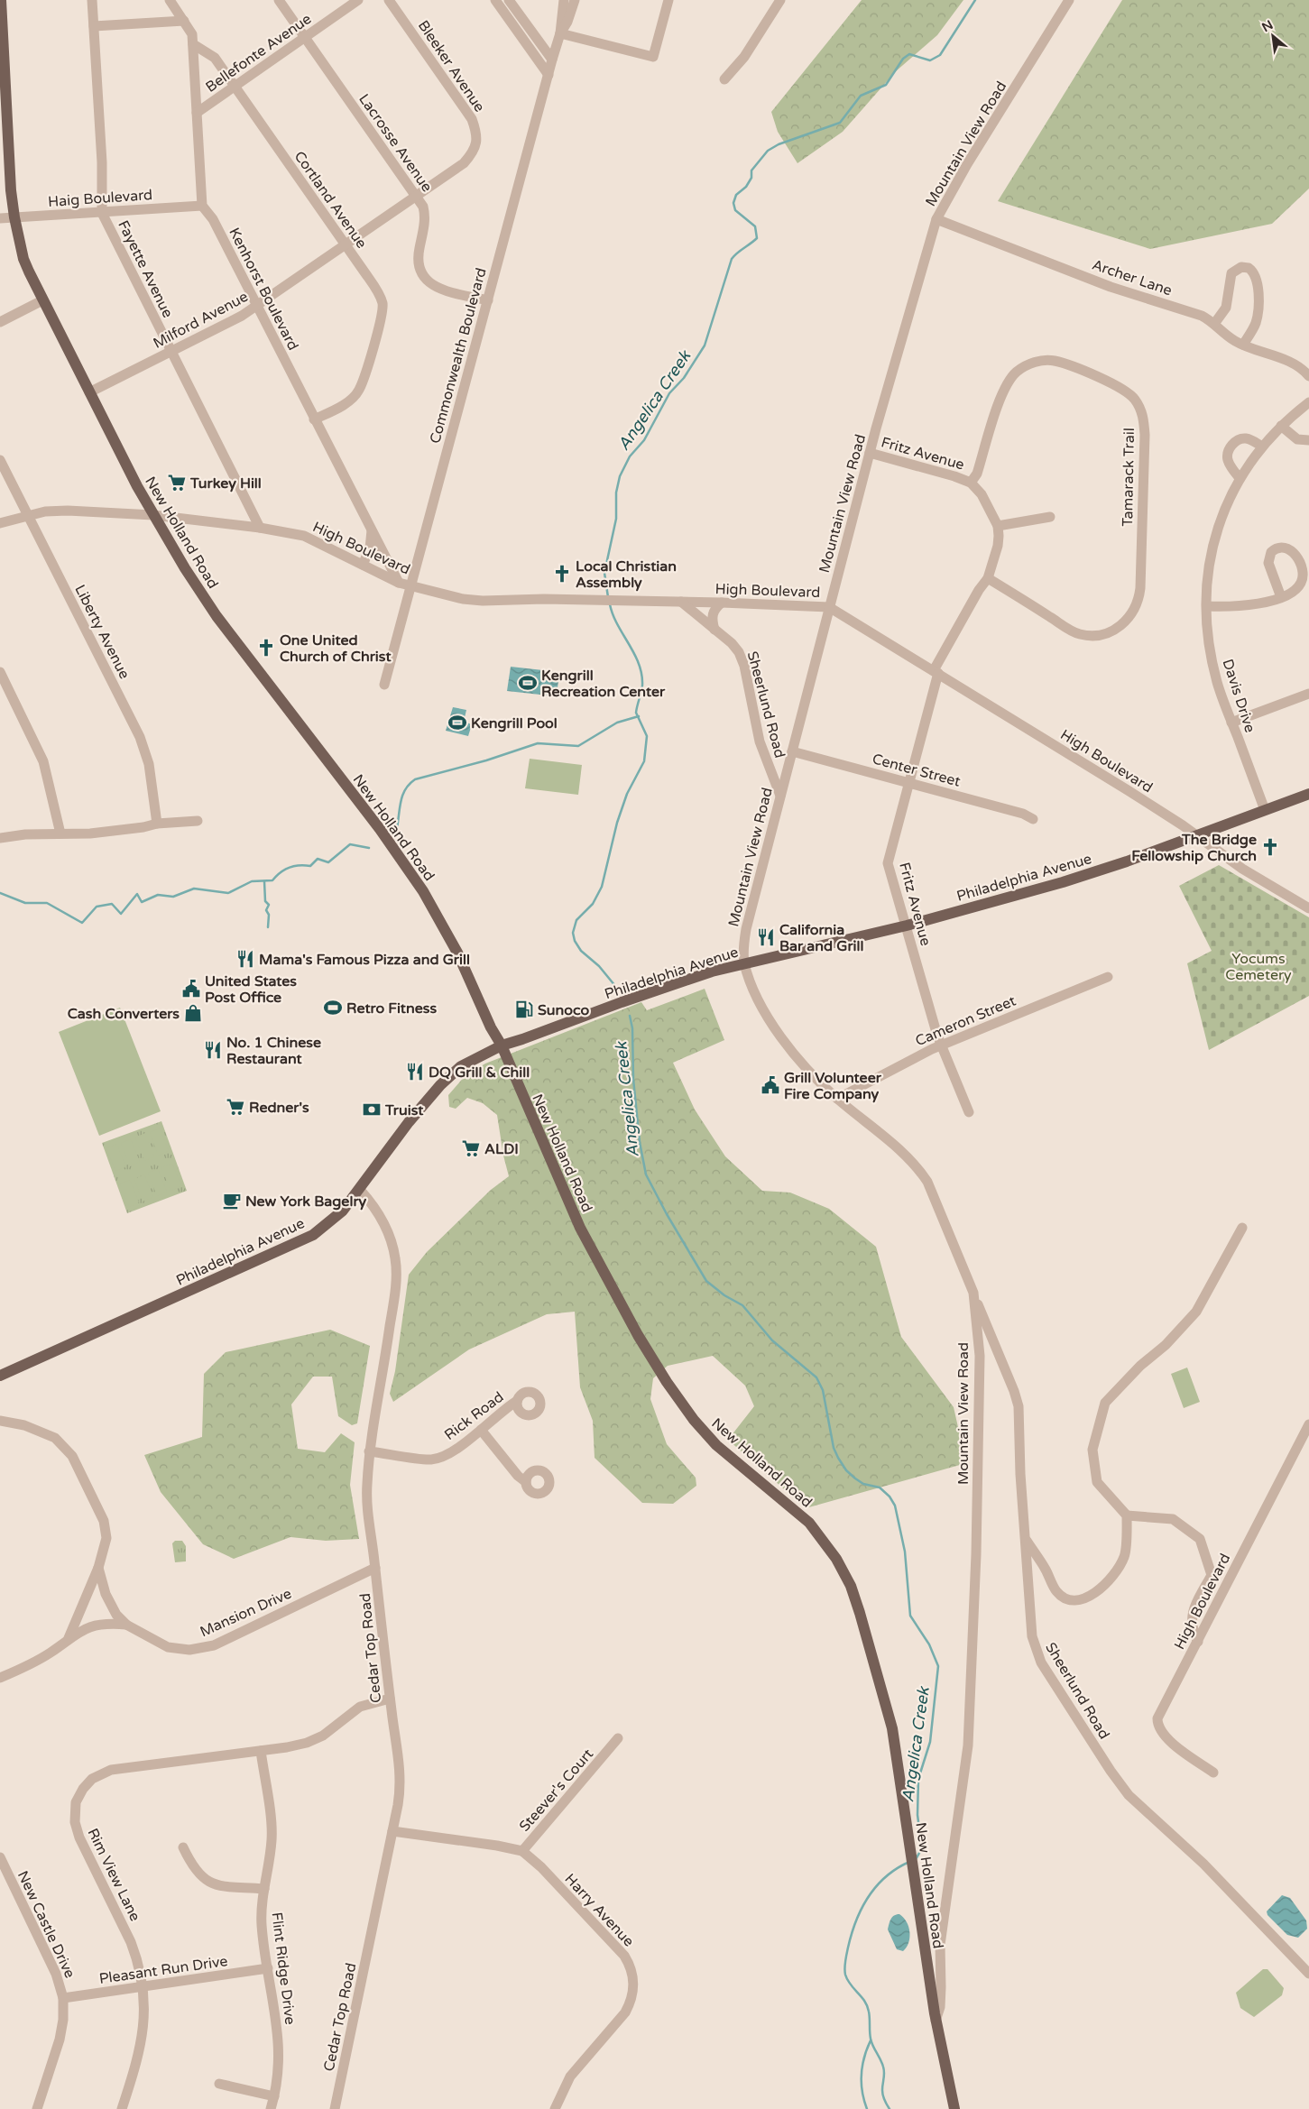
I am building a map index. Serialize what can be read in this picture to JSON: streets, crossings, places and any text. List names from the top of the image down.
{
  "streets": {
    "main road": ["New Holland Road", "Philadelphia Avenue"],
    "street": [
      "Bellefonte Avenue",
      "Bleeker Avenue",
      "Lacrosse Avenue",
      "Mountain View Road",
      "Haig Boulevard",
      "Cortland Avenue",
      "Fayette Avenue",
      "Archer Lane",
      "Kenhorst Boulevard",
      "Milford Avenue",
      "Commonwealth Boulevard",
      "Fritz Avenue",
      "Tamarack Trail",
      "High Boulevard",
      "Liberty Avenue",
      "Davis Drive",
      "Sheerlund Road",
      "Center Street",
      "Cameron Street",
      "Rick Road",
      "Mansion Drive",
      "Cedar Top Road",
      "Steever's Court",
      "Rim View Lane",
      "Harry Avenue",
      "New Castle Drive",
      "Flint Ridge Drive",
      "Pleasant Run Drive"
    ]
  },
  "crossings": [
    ["Bellefonte Avenue", "Lacrosse Avenue"],
    ["Bellefonte Avenue", "Cortland Avenue"],
    ["Bleeker Avenue", "Milford Avenue"],
    ["Lacrosse Avenue", "Milford Avenue"],
    ["Lacrosse Avenue", "Commonwealth Boulevard"],
    ["Mountain View Road", "Archer Lane"],
    ["Mountain View Road", "Fritz Avenue"],
    ["Mountain View Road", "New Holland Road"],
    ["Mountain View Road", "High Boulevard"],
    ["Mountain View Road", "Sheerlund Road"],
    ["Mountain View Road", "Center Street"],
    ["Mountain View Road", "Philadelphia Avenue"],
    ["Mountain View Road", "Cameron Street"],
    ["Haig Boulevard", "Fayette Avenue"],
    ["Haig Boulevard", "Kenhorst Boulevard"],
    ["Haig Boulevard", "New Holland Road"],
    ["Cortland Avenue", "Kenhorst Boulevard"],
    ["Cortland Avenue", "Milford Avenue"],
    ["Fayette Avenue", "Milford Avenue"],
    ["Fayette Avenue", "High Boulevard"],
    ["Kenhorst Boulevard", "Milford Avenue"],
    ["Kenhorst Boulevard", "High Boulevard"],
    ["Milford Avenue", "New Holland Road"],
    ["Commonwealth Boulevard", "High Boulevard"],
    ["Fritz Avenue", "Tamarack Trail"],
    ["Fritz Avenue", "High Boulevard"],
    ["Fritz Avenue", "Center Street"],
    ["Fritz Avenue", "Philadelphia Avenue"],
    ["Fritz Avenue", "Cameron Street"],
    ["New Holland Road", "High Boulevard"],
    ["New Holland Road", "Philadelphia Avenue"],
    ["High Boulevard", "Liberty Avenue"],
    ["High Boulevard", "Sheerlund Road"],
    ["High Boulevard", "Philadelphia Avenue"],
    ["Davis Drive", "Philadelphia Avenue"],
    ["Philadelphia Avenue", "Cedar Top Road"],
    ["Rick Road", "Cedar Top Road"],
    ["Mansion Drive", "Cedar Top Road"],
    ["Cedar Top Road", "Steever's Court"],
    ["Cedar Top Road", "Rim View Lane"],
    ["Steever's Court", "Harry Avenue"],
    ["Rim View Lane", "Flint Ridge Drive"],
    ["Rim View Lane", "Pleasant Run Drive"],
    ["New Castle Drive", "Pleasant Run Drive"],
    ["Flint Ridge Drive", "Pleasant Run Drive"]
  ],
  "water": ["Angelica Creek"],
  "parks": ["Yocums Cemetery"],
  "places": {
    "supermarket": ["Turkey Hill", "Redner's", "ALDI"],
    "church": ["Local Christian Assembly", "One United Church of Christ", "The Bridge Fellowship Church"],
    "sports": ["Kengrill Recreation Center", "Kengrill Pool", "Retro Fitness"],
    "restaurant": [
      "California Bar and Grill",
      "Mama's Famous Pizza and Grill",
      "No. 1 Chinese Restaurant",
      "DQ Grill & Chill"
    ],
    "public building": ["United States Post Office", "Grill Volunteer Fire Company"],
    "fuel station": ["Sunoco"],
    "shop": ["Cash Converters"],
    "bank": ["Truist"],
    "cafe": ["New York Bagelry"]
  },
  "north": "top left"
}
